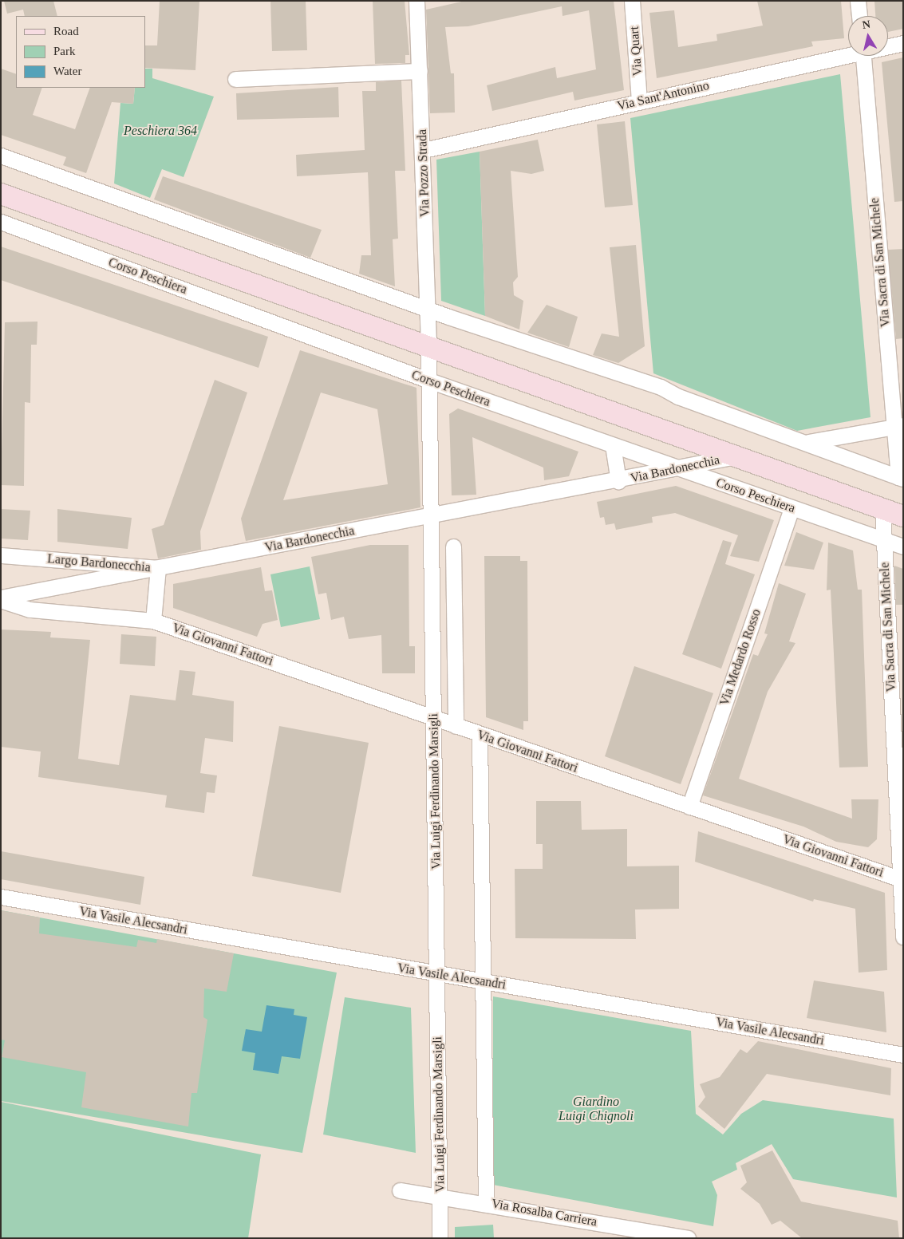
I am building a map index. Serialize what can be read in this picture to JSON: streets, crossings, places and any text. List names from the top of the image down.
{
  "streets": {
    "street": [
      "Via Quart",
      "Via Sant'Antonino",
      "Via Pozzo Strada",
      "Via Sacra di San Michele",
      "Corso Peschiera",
      "Via Bardonecchia",
      "Largo Bardonecchia",
      "Via Giovanni Fattori",
      "Via Medardo Rosso",
      "Via Luigi Ferdinando Marsigli",
      "Via Vasile Alecsandri",
      "Via Rosalba Carriera"
    ]
  },
  "crossings": [
    ["Via Quart", "Via Sant'Antonino"],
    ["Via Sant'Antonino", "Via Pozzo Strada"],
    ["Via Pozzo Strada", "Via Luigi Ferdinando Marsigli"],
    ["Via Sacra di San Michele", "Corso Peschiera"],
    ["Via Sacra di San Michele", "Via Giovanni Fattori"],
    ["Corso Peschiera", "Via Bardonecchia"],
    ["Corso Peschiera", "Via Medardo Rosso"],
    ["Corso Peschiera", "Via Luigi Ferdinando Marsigli"],
    ["Via Bardonecchia", "Largo Bardonecchia"],
    ["Via Bardonecchia", "Via Luigi Ferdinando Marsigli"],
    ["Largo Bardonecchia", "Via Giovanni Fattori"],
    ["Via Giovanni Fattori", "Via Medardo Rosso"],
    ["Via Giovanni Fattori", "Via Luigi Ferdinando Marsigli"],
    ["Via Luigi Ferdinando Marsigli", "Via Vasile Alecsandri"],
    ["Via Luigi Ferdinando Marsigli", "Via Rosalba Carriera"]
  ],
  "parks": ["Peschiera 364", "Giardino Luigi Chignoli"],
  "legend": ["Road", "Park", "Water"],
  "north": "top"
}
